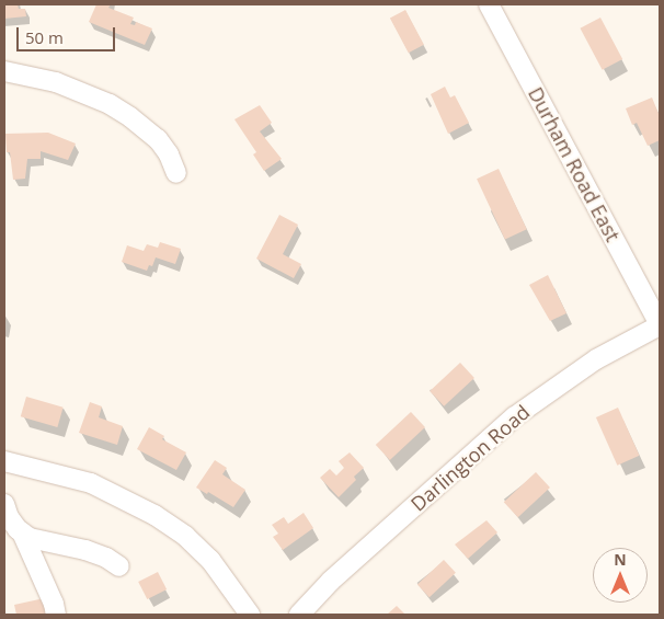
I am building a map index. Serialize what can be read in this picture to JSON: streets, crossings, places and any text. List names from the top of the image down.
{
  "streets": {
    "street": ["Durham Road East", "Darlington Road"]
  },
  "crossings": [
    ["Durham Road East", "Darlington Road"]
  ],
  "scale_bar": "50 m",
  "north": "top"
}
